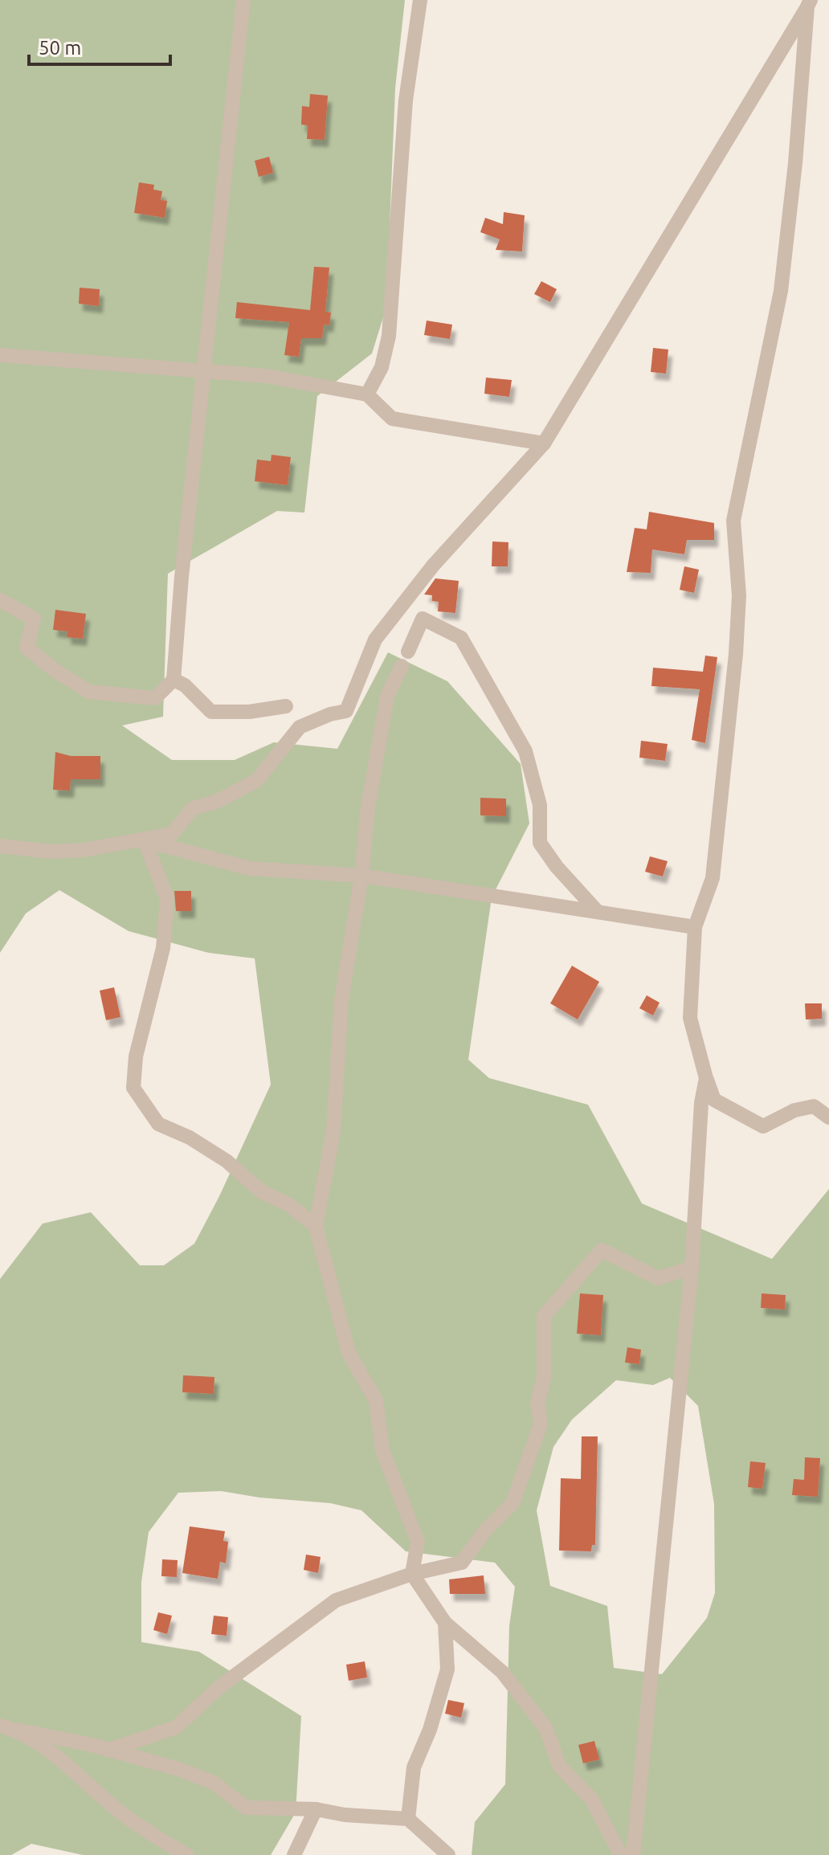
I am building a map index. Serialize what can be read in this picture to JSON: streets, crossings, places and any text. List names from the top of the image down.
{
  "scale_bar": "50 m"
}
